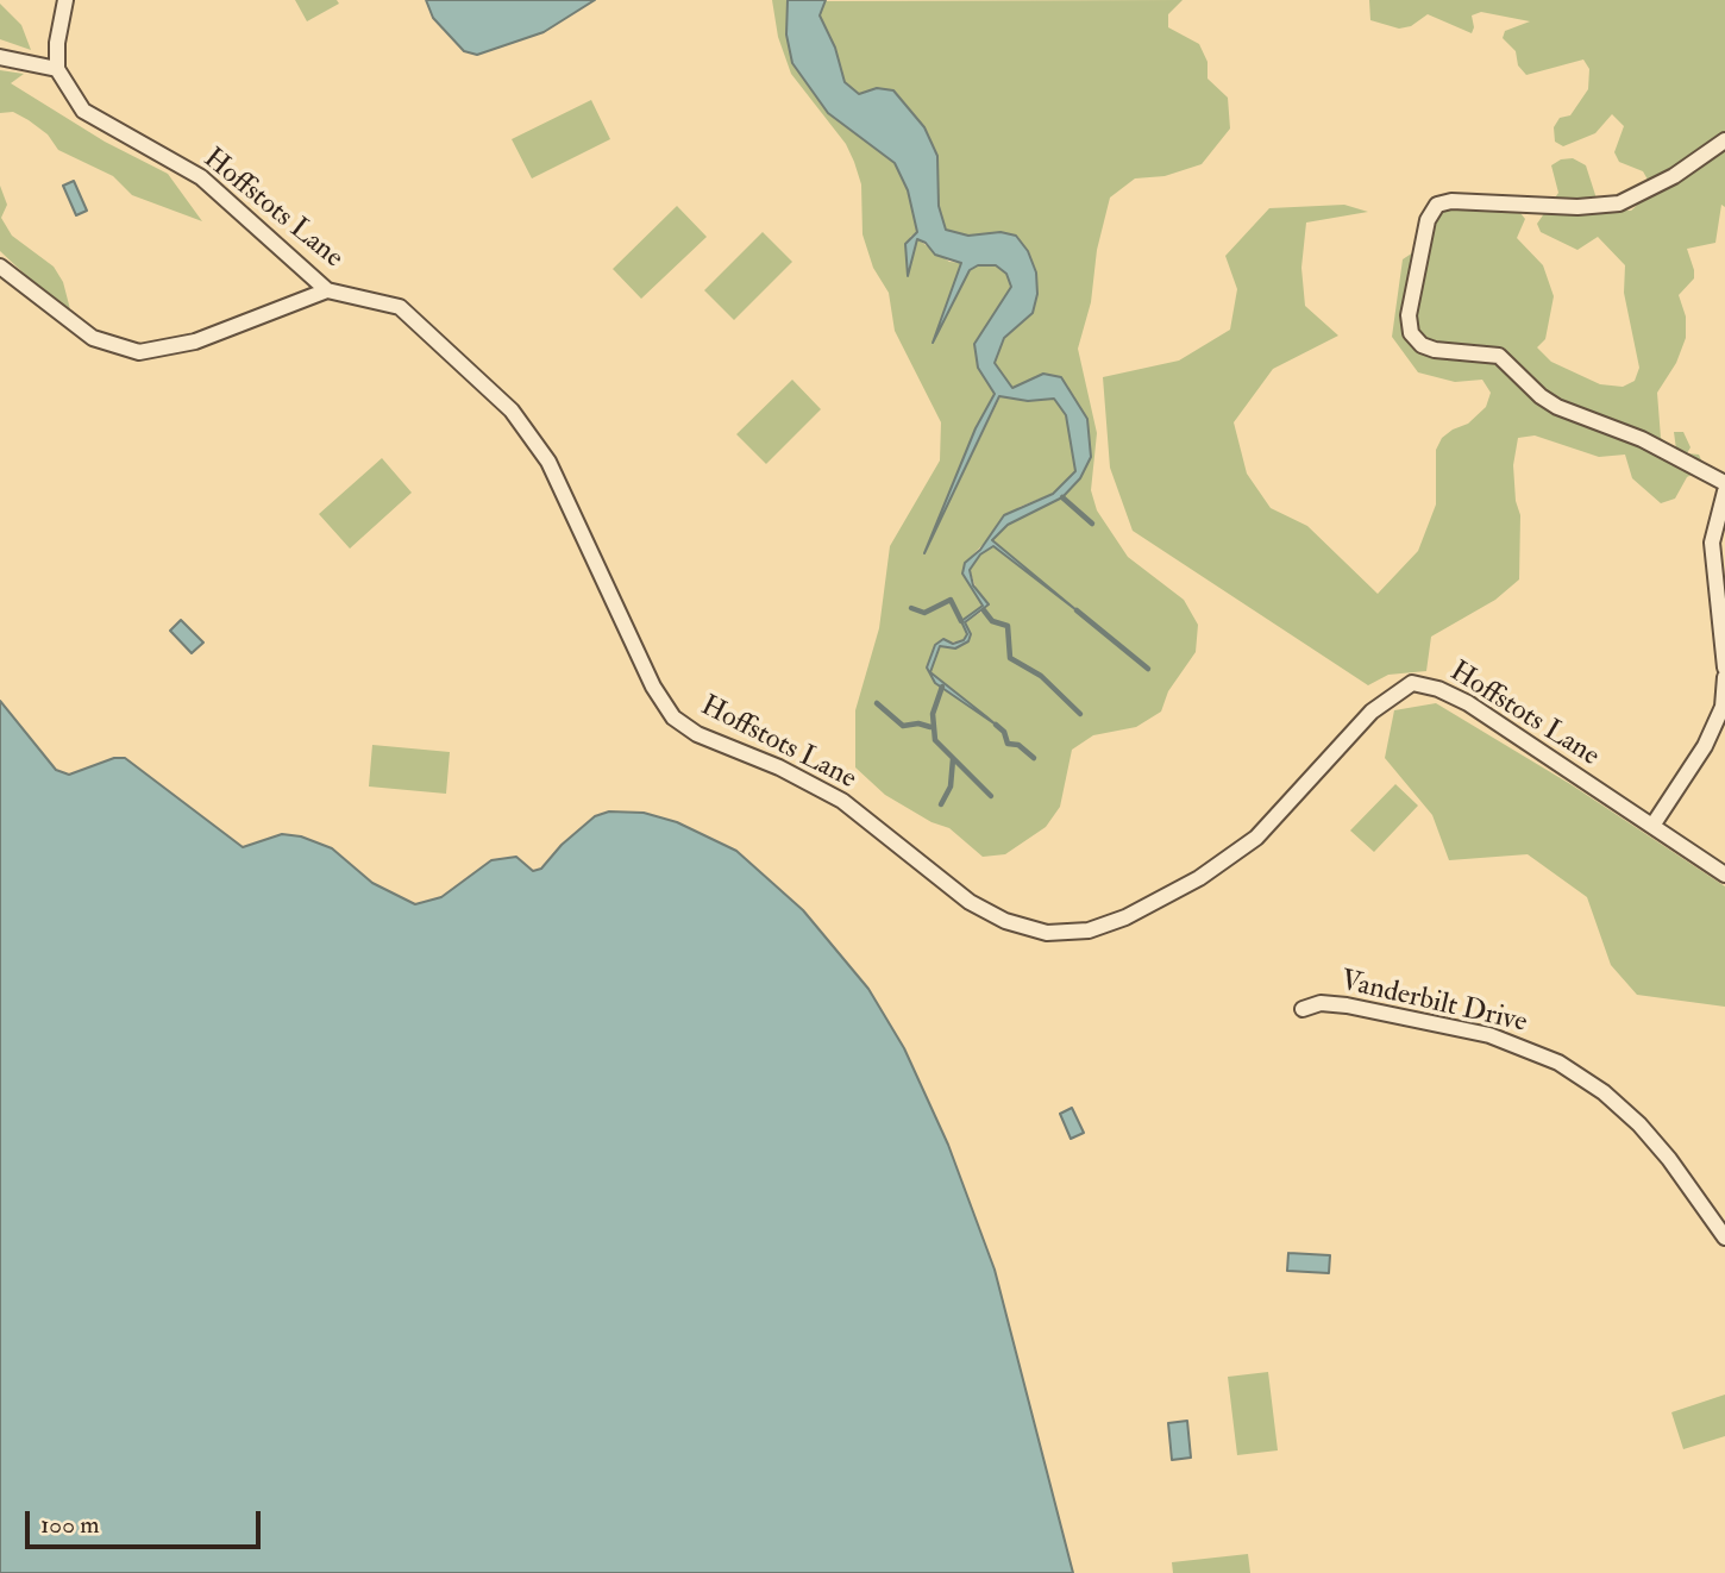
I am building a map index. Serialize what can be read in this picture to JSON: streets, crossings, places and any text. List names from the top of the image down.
{
  "streets": {
    "street": ["Hoffstots Lane", "Vanderbilt Drive"]
  },
  "scale_bar": "100 m"
}
